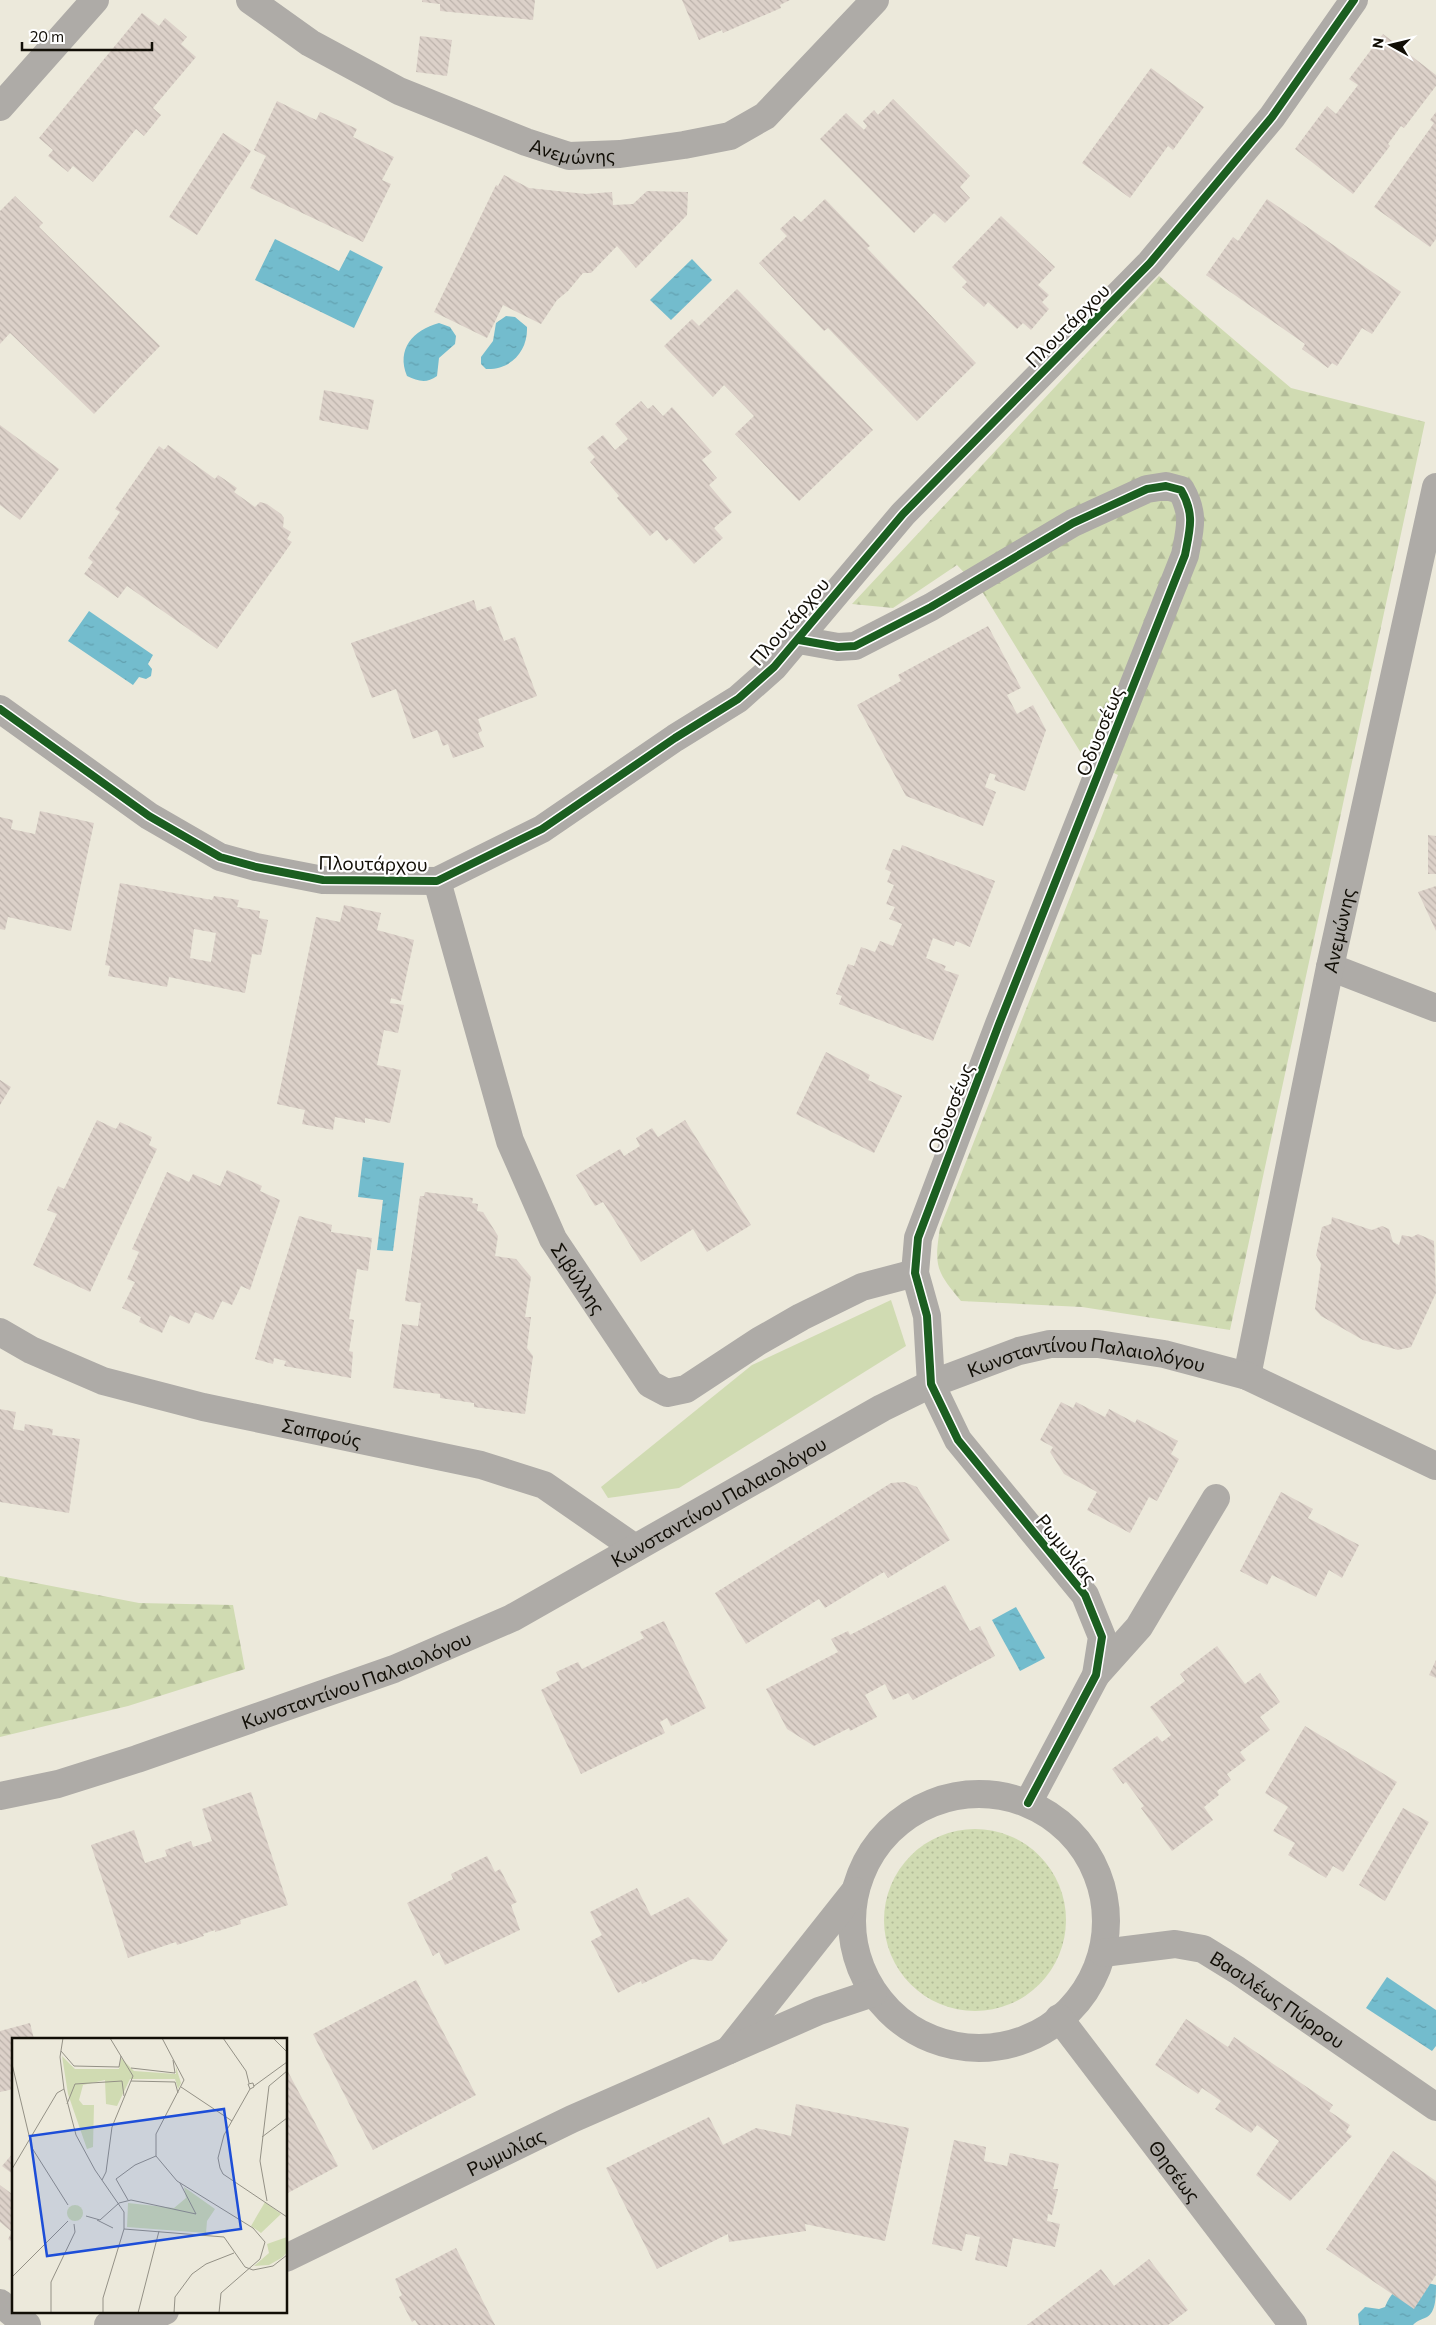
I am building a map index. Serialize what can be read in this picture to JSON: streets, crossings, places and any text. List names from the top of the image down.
{
  "streets": {
    "street": [
      "Ανεμώνης",
      "Πλουτάρχου",
      "Οδυσσέως",
      "Σιβύλλης",
      "Κωνσταντίνου Παλαιολόγου",
      "Σαπφούς",
      "Ρωμυλίας",
      "Βασιλέως Πύρρου",
      "Θησέως"
    ]
  },
  "crossings": [
    ["Ανεμώνης", "Κωνσταντίνου Παλαιολόγου"],
    ["Πλουτάρχου", "Οδυσσέως"],
    ["Πλουτάρχου", "Σιβύλλης"],
    ["Οδυσσέως", "Σιβύλλης"],
    ["Οδυσσέως", "Κωνσταντίνου Παλαιολόγου"],
    ["Οδυσσέως", "Ρωμυλίας"],
    ["Κωνσταντίνου Παλαιολόγου", "Σαπφούς"],
    ["Κωνσταντίνου Παλαιολόγου", "Ρωμυλίας"]
  ],
  "scale_bar": "20 m",
  "north": "left"
}
